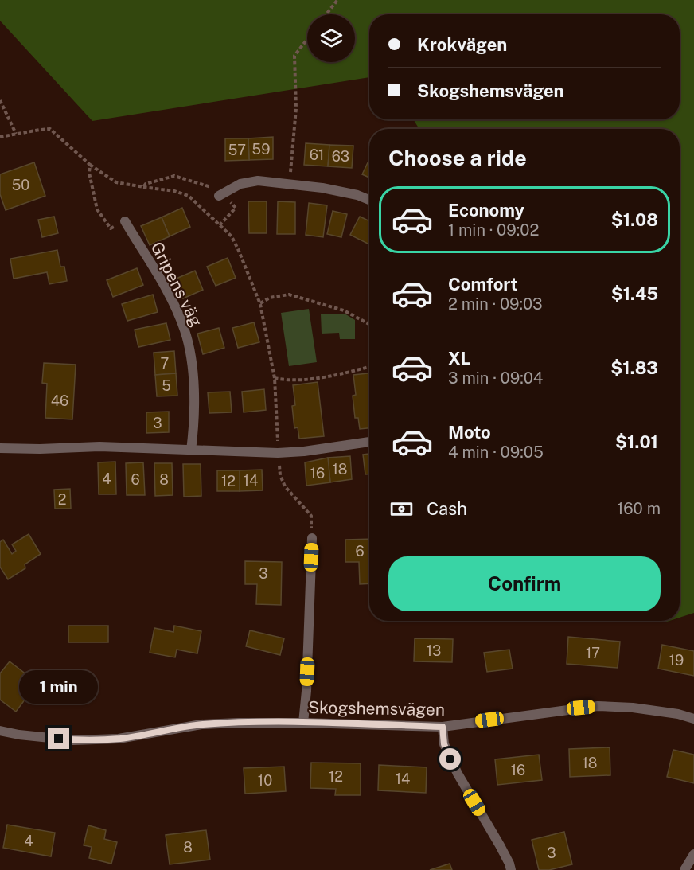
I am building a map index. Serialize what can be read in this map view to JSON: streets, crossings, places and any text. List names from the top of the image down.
{
  "streets": {
    "street": ["Gripens väg", "Skogshemsvägen"]
  },
  "house_numbers": [
    "59",
    "57",
    "61",
    "63",
    "50",
    "7",
    "5",
    "46",
    "3",
    "18",
    "16",
    "4",
    "6",
    "8",
    "14",
    "12",
    "2",
    "6",
    "3",
    "13",
    "17",
    "19",
    "18",
    "16",
    "12",
    "14",
    "10",
    "4",
    "8",
    "3"
  ],
  "page": {
    "banner": ["Krokvägen", "Skogshemsvägen"],
    "heading": "Choose a ride",
    "list": [
      {
        "name": "Economy",
        "note": "1 min · 09:02",
        "value": "$1.08"
      },
      {
        "name": "Comfort",
        "note": "2 min · 09:03",
        "value": "$1.45"
      },
      {
        "name": "XL",
        "note": "3 min · 09:04",
        "value": "$1.83"
      },
      {
        "name": "Moto",
        "note": "4 min · 09:05",
        "value": "$1.01"
      }
    ],
    "pay": ["Cash", "160 m"],
    "buttons": "Confirm",
    "bubble": "1 min"
  }
}
